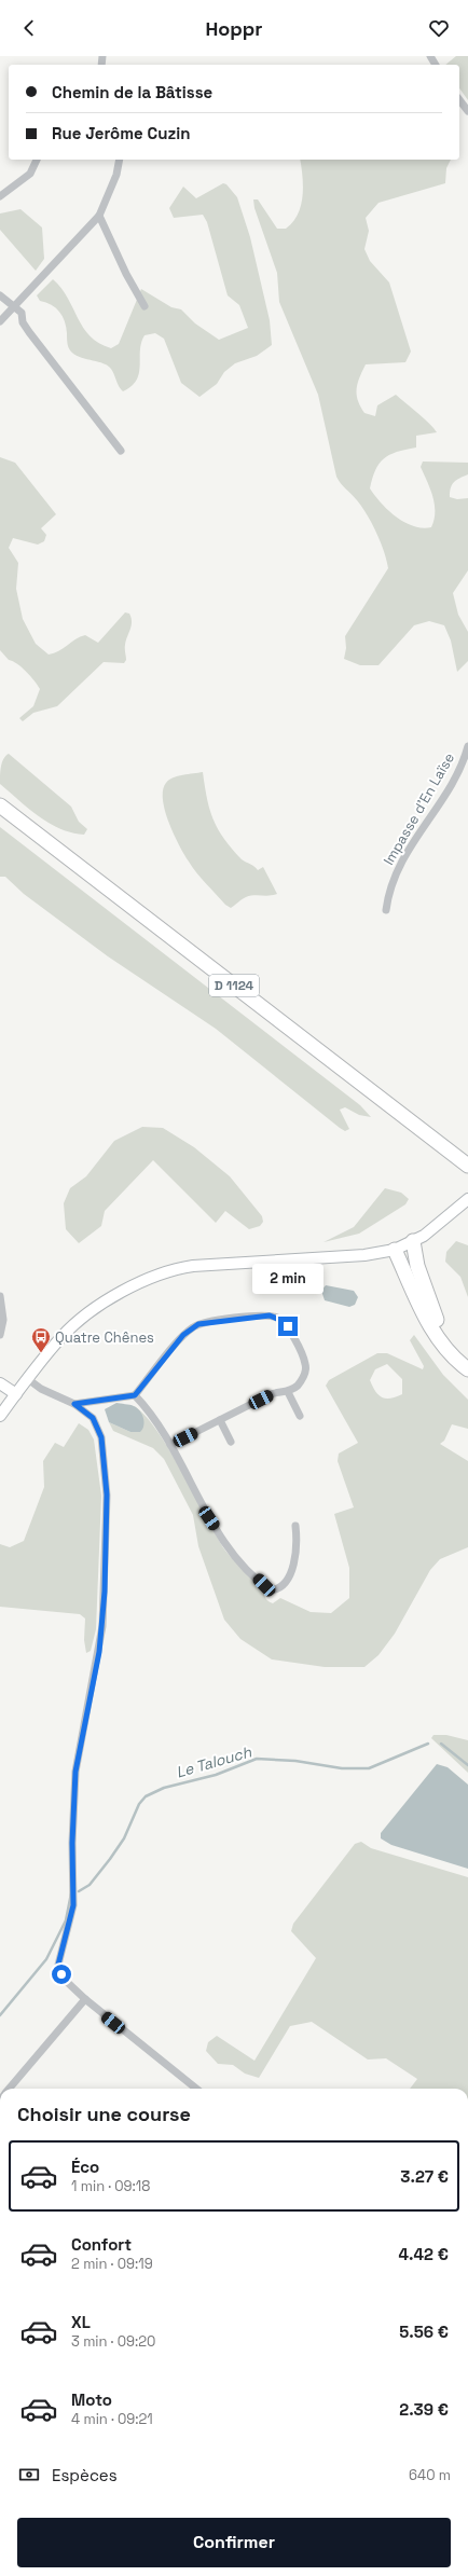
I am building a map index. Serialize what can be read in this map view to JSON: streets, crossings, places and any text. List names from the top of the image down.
{
  "streets": {
    "highway": ["D 1124"],
    "street": ["Impasse d'En Laïse"]
  },
  "water": ["Le Talouch"],
  "places": {
    "bus stop": ["Quatre Chênes"]
  },
  "page": {
    "header": "Hoppr",
    "banner": ["Chemin de la Bâtisse", "Rue Jerôme Cuzin"],
    "bubble": "2 min",
    "heading": "Choisir une course",
    "list": [
      {
        "name": "Éco",
        "note": "1 min · 09:18",
        "value": "3.27 €"
      },
      {
        "name": "Confort",
        "note": "2 min · 09:19",
        "value": "4.42 €"
      },
      {
        "name": "XL",
        "note": "3 min · 09:20",
        "value": "5.56 €"
      },
      {
        "name": "Moto",
        "note": "4 min · 09:21",
        "value": "2.39 €"
      }
    ],
    "pay": ["Espèces", "640 m"],
    "buttons": "Confirmer"
  }
}
